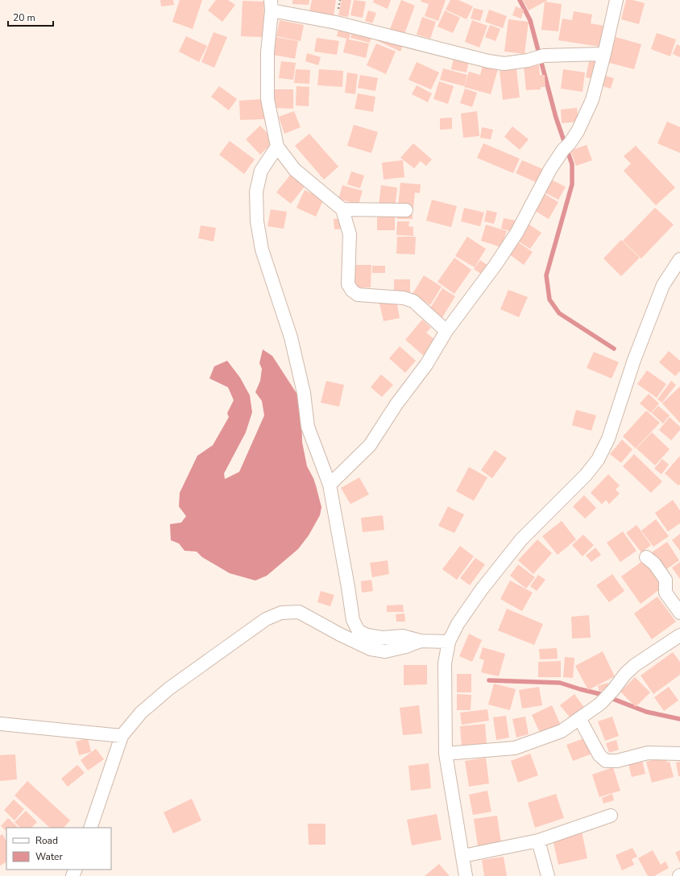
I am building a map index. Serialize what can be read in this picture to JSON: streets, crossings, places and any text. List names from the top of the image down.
{
  "legend": ["Road", "Water"],
  "scale_bar": "20 m"
}
